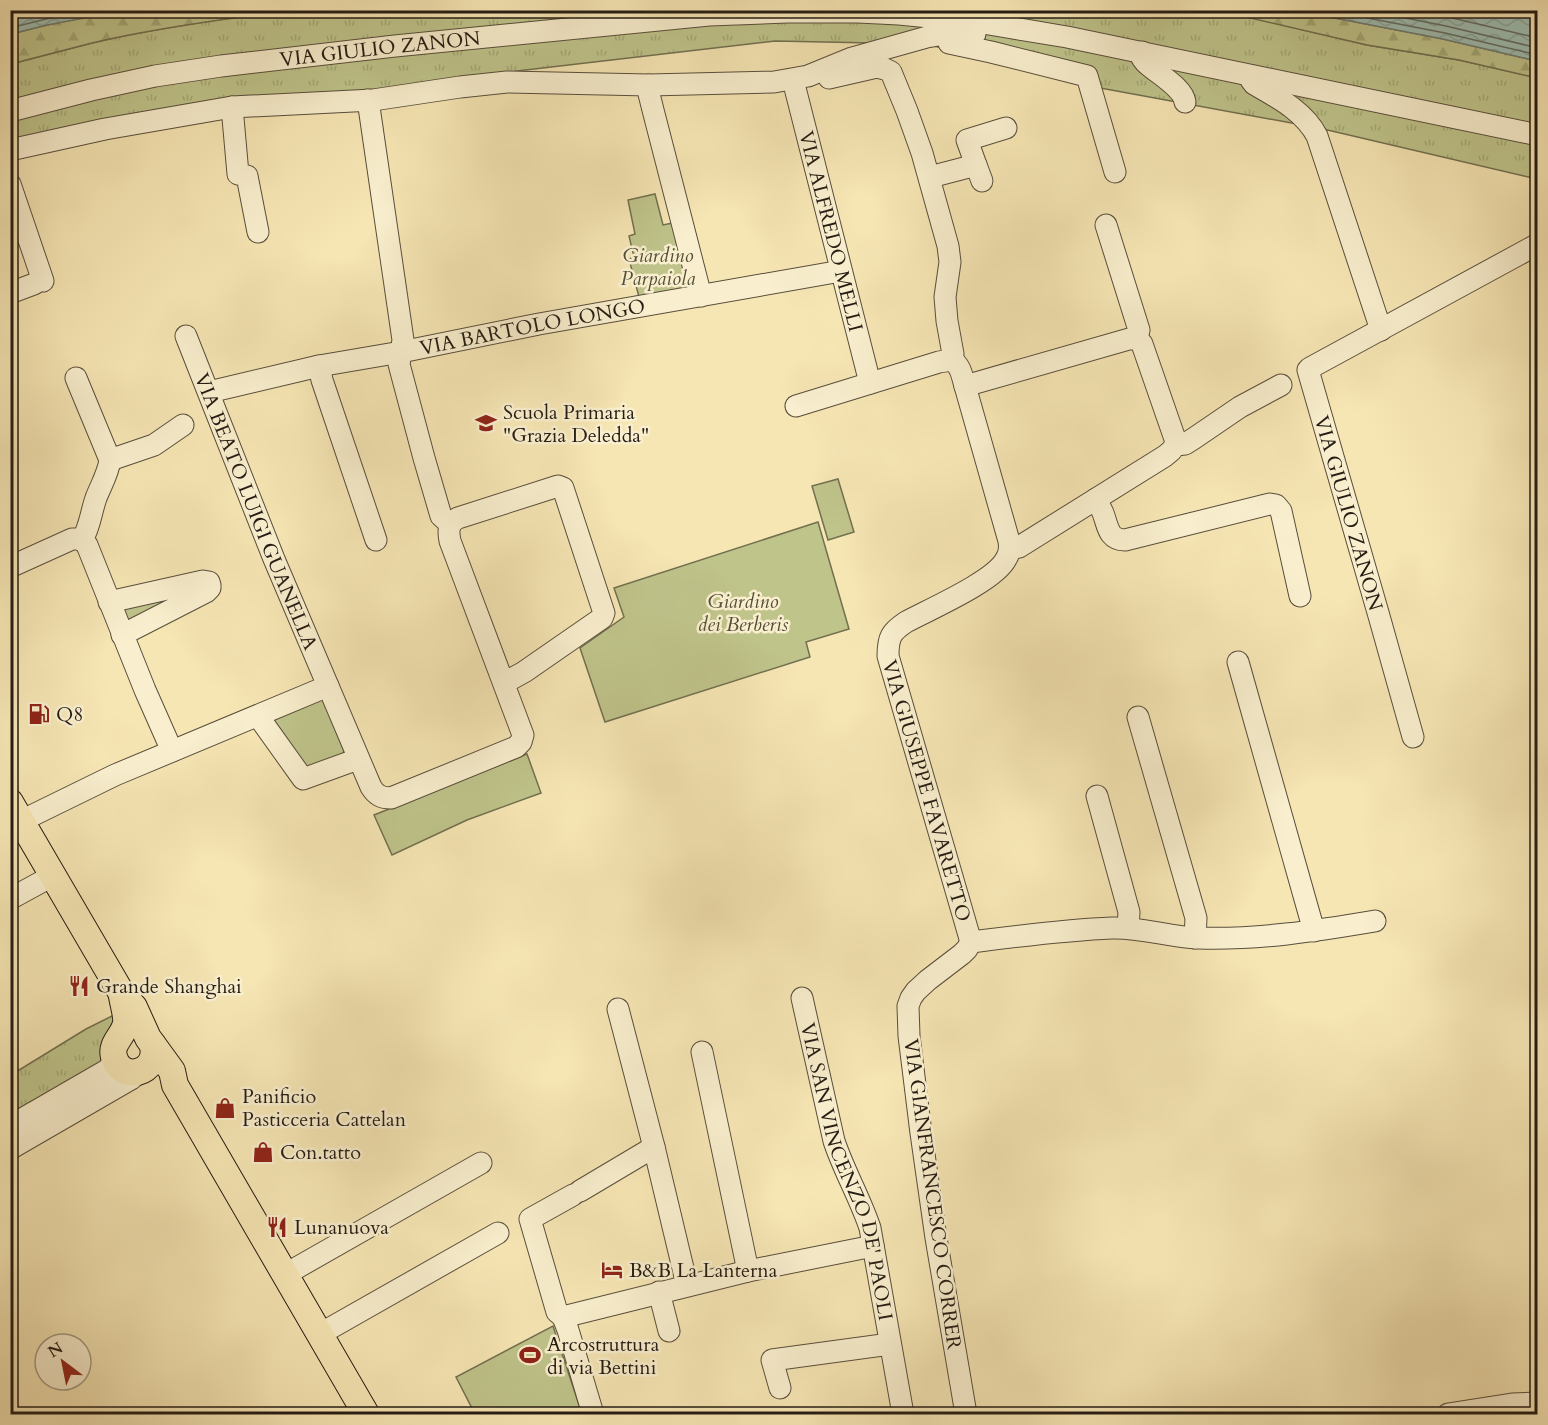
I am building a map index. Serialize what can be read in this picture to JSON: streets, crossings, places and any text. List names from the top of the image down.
{
  "streets": {
    "street": [
      "VIA GIULIO ZANON",
      "VIA ALFREDO MELLI",
      "VIA BARTOLO LONGO",
      "VIA BEATO LUIGI GUANELLA",
      "VIA GIUSEPPE FAVARETTO",
      "VIA SAN VINCENZO DE' PAOLI",
      "VIA GIANFRANCESCO CORRER"
    ]
  },
  "crossings": [
    ["VIA GIULIO ZANON", "VIA ALFREDO MELLI"],
    ["VIA ALFREDO MELLI", "VIA BARTOLO LONGO"],
    ["VIA BARTOLO LONGO", "VIA BEATO LUIGI GUANELLA"],
    ["VIA GIUSEPPE FAVARETTO", "VIA GIANFRANCESCO CORRER"]
  ],
  "parks": ["Giardino Parpaiola", "Giardino dei Berberis"],
  "places": {
    "school or university": ["Scuola Primaria \"Grazia Deledda\""],
    "fuel station": ["Q8"],
    "restaurant": ["Grande Shanghai", "Lunanuova"],
    "shop": ["Panificio Pasticceria Cattelan", "Con.tatto"],
    "hotel": ["B&B La Lanterna"],
    "sports": ["Arcostruttura di via Bettini"]
  },
  "north": "top left"
}
